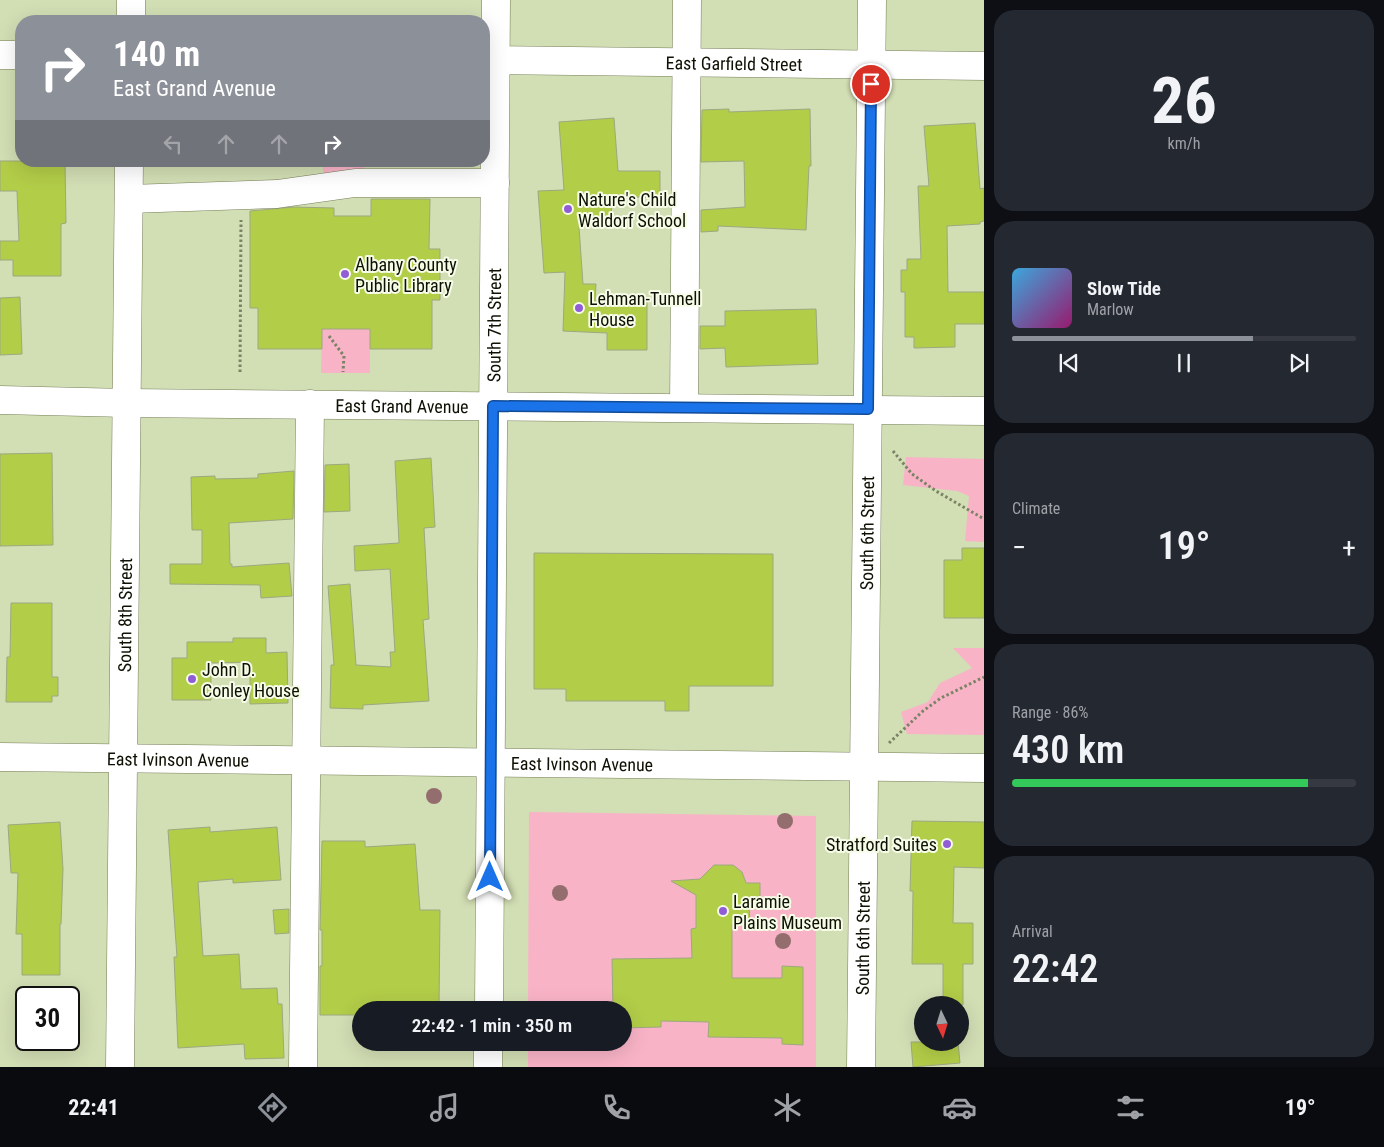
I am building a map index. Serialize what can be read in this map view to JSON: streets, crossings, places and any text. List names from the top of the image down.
{
  "streets": {
    "street": [
      "East Garfield Street",
      "South 7th Street",
      "East Grand Avenue",
      "South 6th Street",
      "South 8th Street",
      "East Ivinson Avenue"
    ]
  },
  "crossings": [
    ["East Garfield Street", "South 7th Street"],
    ["East Garfield Street", "South 6th Street"],
    ["South 7th Street", "East Grand Avenue"],
    ["South 7th Street", "East Ivinson Avenue"],
    ["East Grand Avenue", "South 6th Street"],
    ["East Grand Avenue", "South 8th Street"],
    ["South 6th Street", "East Ivinson Avenue"],
    ["South 8th Street", "East Ivinson Avenue"]
  ],
  "places": [
    "Nature's Child Waldorf School",
    "Albany County Public Library",
    "Lehman-Tunnell House",
    "John D. Conley House",
    "Stratford Suites",
    "Laramie Plains Museum"
  ],
  "north": "bottom",
  "page": {
    "tile": [
      ["26", "km/h"],
      "Climate",
      ["Range · 86%", "430 km"],
      ["Arrival", "22:42"]
    ],
    "turn": ["140 m", "East Grand Avenue"],
    "song": ["Slow Tide", "Marlow"],
    "heat": ["−", "19°", "+"],
    "limit": "30",
    "trip": "22:42 · 1 min · 350 m",
    "tabs": ["22:41", "19°"]
  }
}
